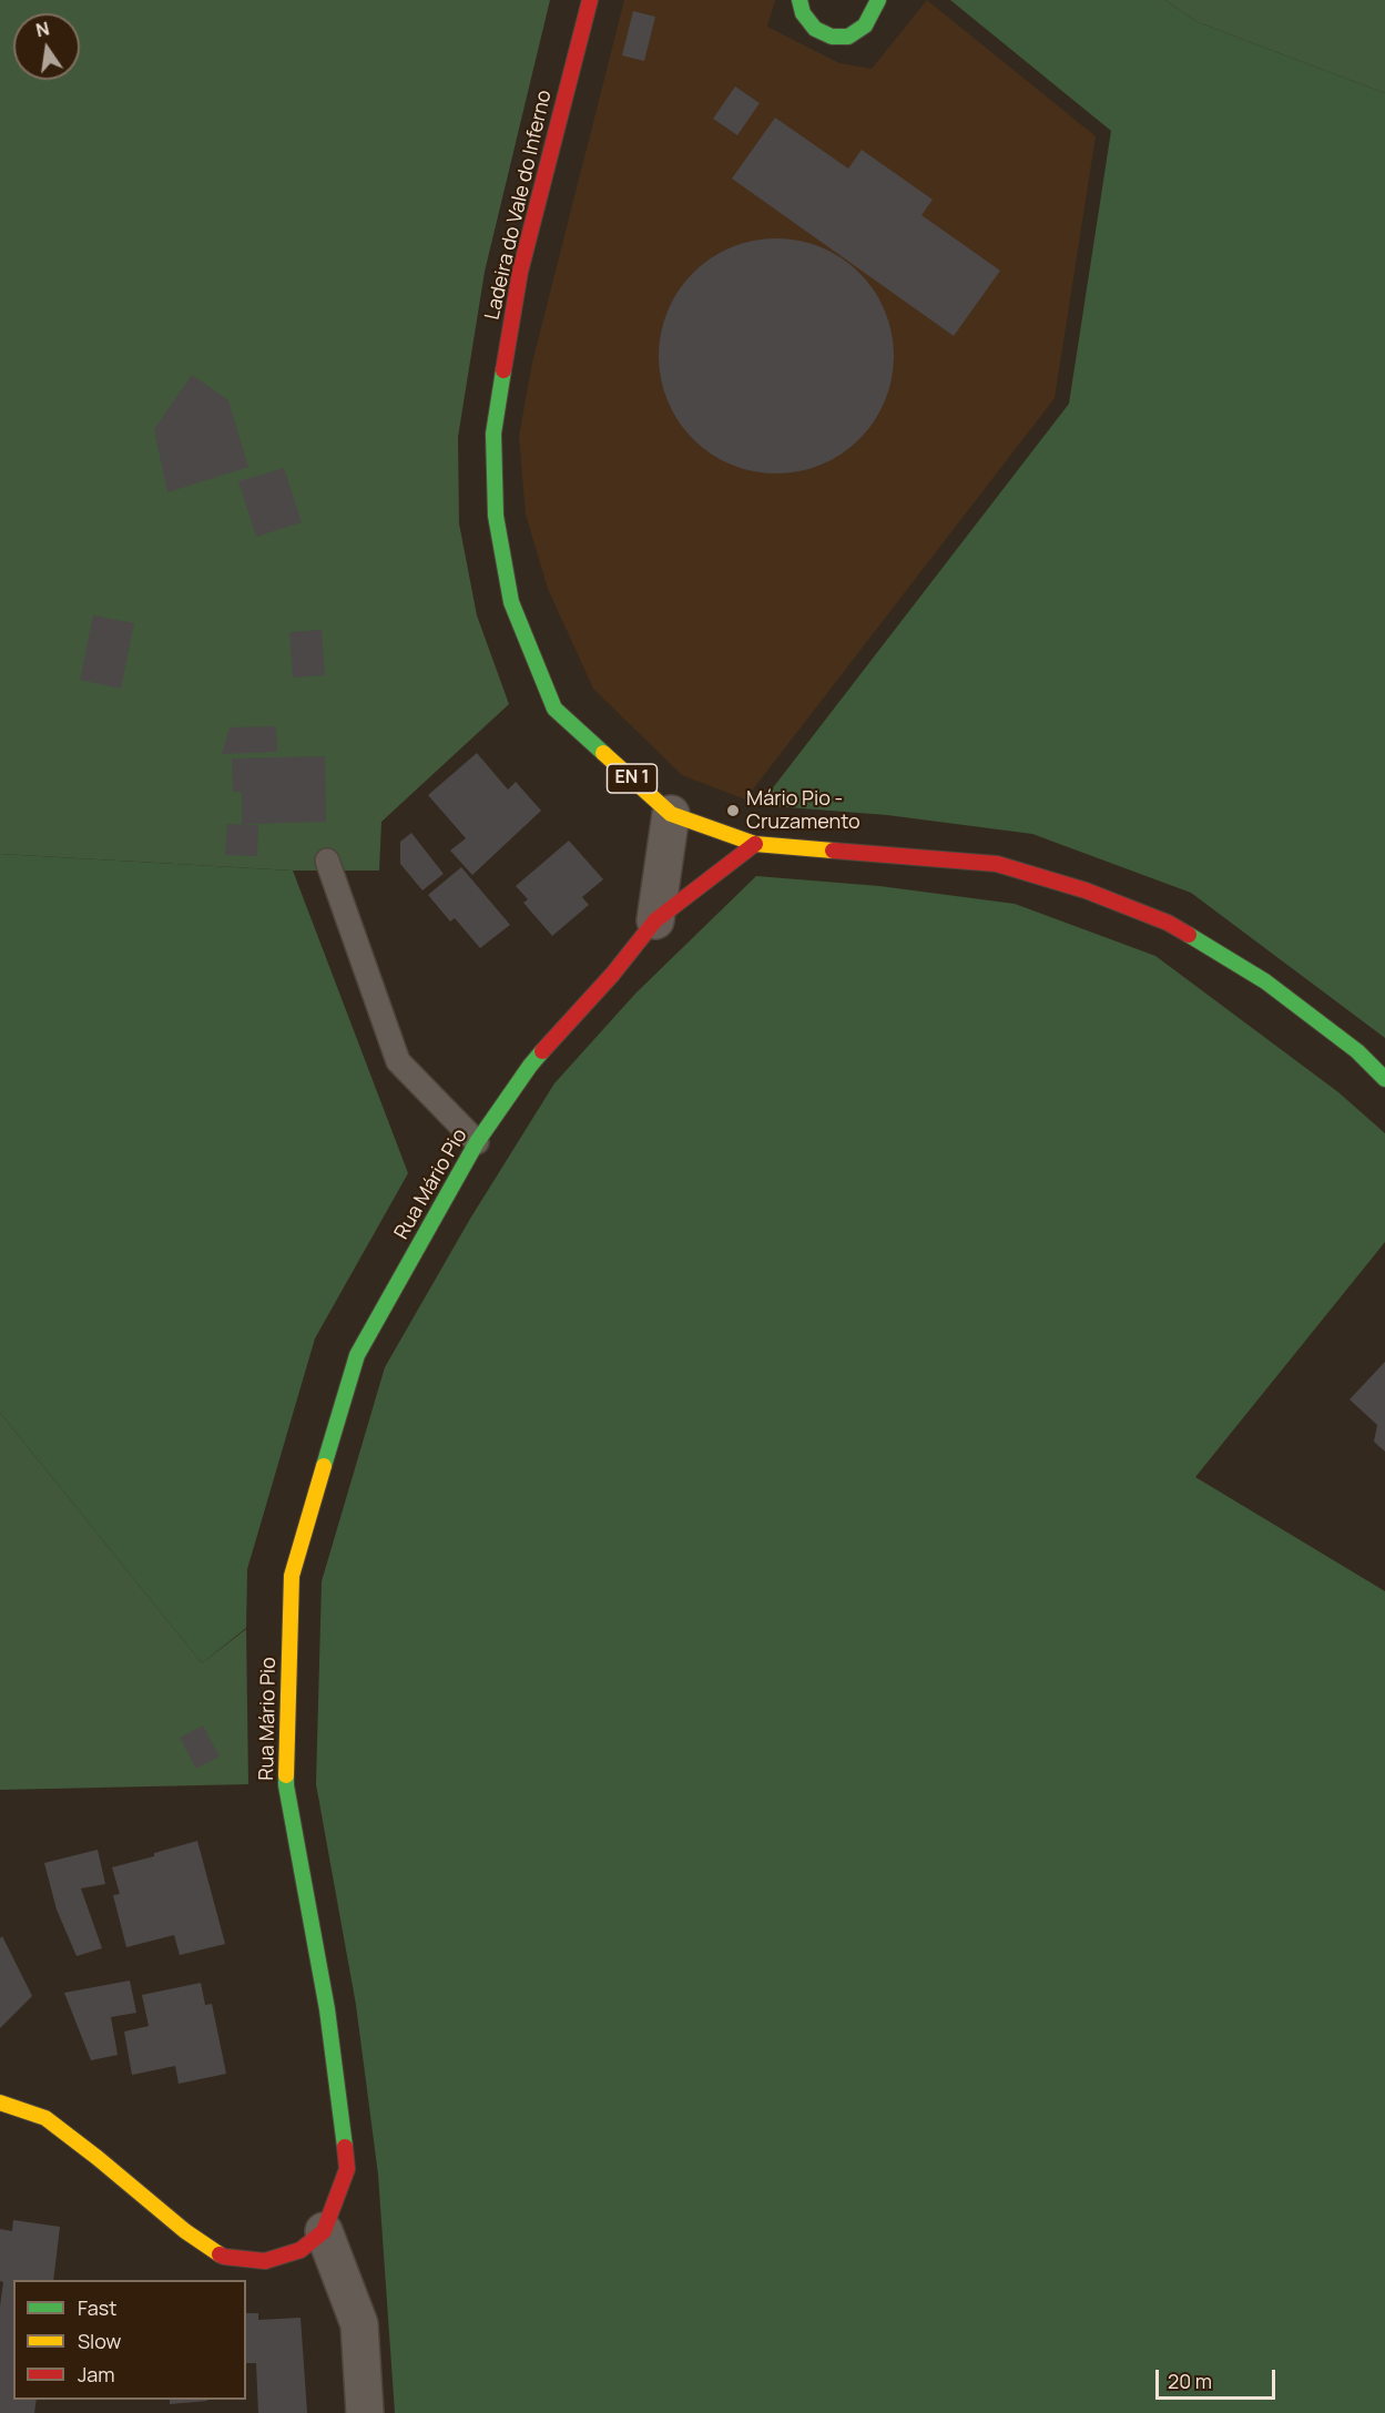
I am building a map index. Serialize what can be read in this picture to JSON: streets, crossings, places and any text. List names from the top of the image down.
{
  "streets": {
    "street": ["Ladeira do Vale do Inferno", "EN 1", "Rua Mário Pio"]
  },
  "crossings": [
    ["Ladeira do Vale do Inferno", "Rua Mário Pio"]
  ],
  "places": ["Mário Pio - Cruzamento"],
  "legend": ["Fast", "Slow", "Jam"],
  "scale_bar": "20 m",
  "north": "top"
}
